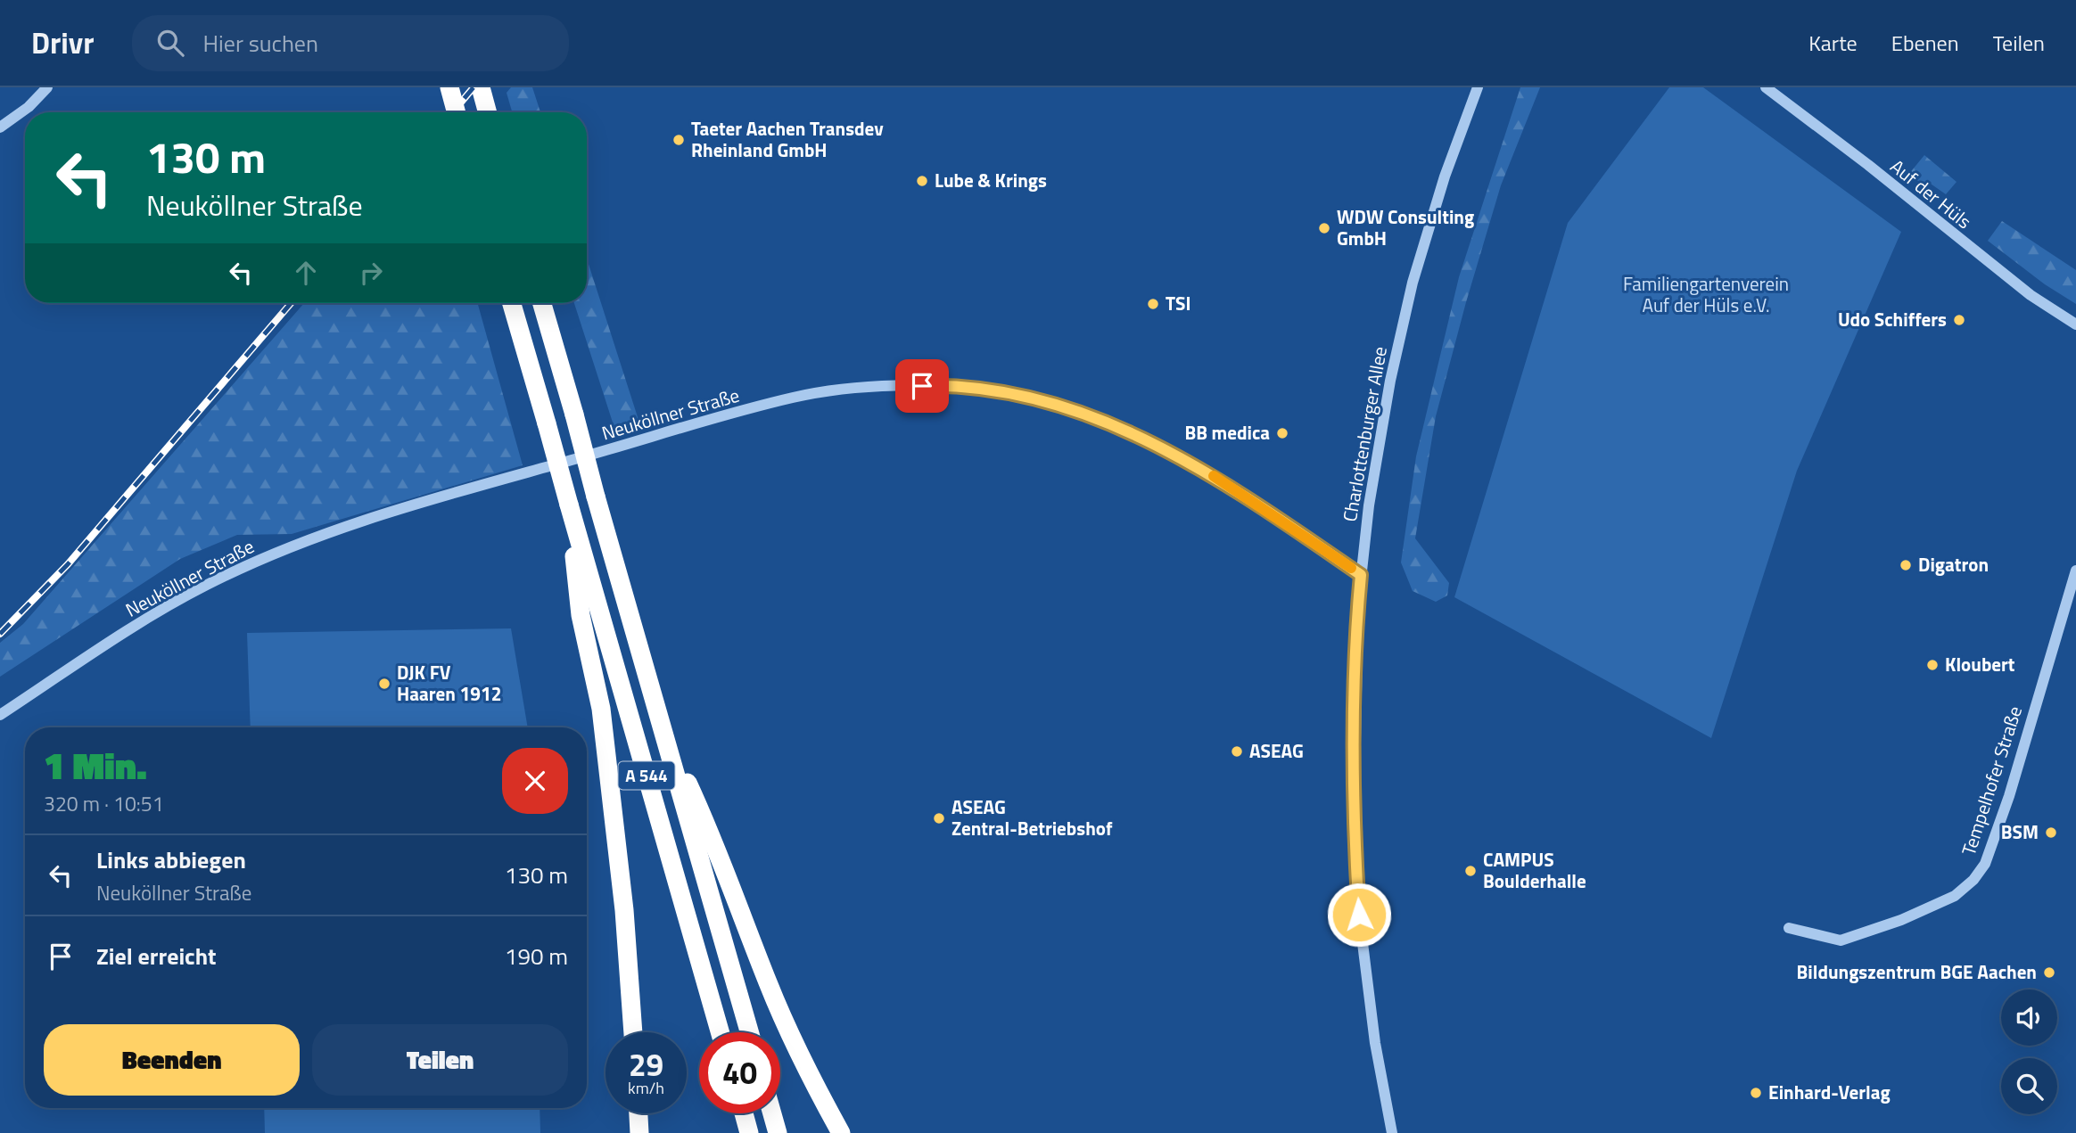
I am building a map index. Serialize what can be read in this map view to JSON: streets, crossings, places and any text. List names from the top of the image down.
{
  "streets": {
    "highway": ["A 544"],
    "street": [
      "Auf der Hüls",
      "Neuköllner Straße",
      "Charlottenburger Allee",
      "Tempelhofer Straße"
    ]
  },
  "crossings": [
    ["Neuköllner Straße", "Charlottenburger Allee"]
  ],
  "parks": ["Familiengartenverein Auf der Hüls e.V."],
  "places": [
    "Taeter Aachen Transdev Rheinland GmbH",
    "Lube & Krings",
    "WDW Consulting GmbH",
    "TSI",
    "Udo Schiffers",
    "BB medica",
    "Digatron",
    "Kloubert",
    "DJK FV Haaren 1912",
    "ASEAG",
    "ASEAG Zentral-Betriebshof",
    "BSM",
    "CAMPUS Boulderhalle",
    "Bildungszentrum BGE Aachen",
    "Einhard-Verlag"
  ],
  "page": {
    "header": "Drivr",
    "search": "Hier suchen",
    "nav": ["Karte", "Ebenen", "Teilen"],
    "turn": ["130 m", "Neuköllner Straße"],
    "heading": ["1 Min.", "320 m · 10:51"],
    "list": [
      {
        "name": "Links abbiegen",
        "note": "Neuköllner Straße",
        "value": "130 m"
      },
      {
        "name": "Ziel erreicht",
        "value": "190 m"
      }
    ],
    "buttons": ["Beenden", "Teilen"],
    "speed": "29 km/h",
    "limit": "40"
  }
}
